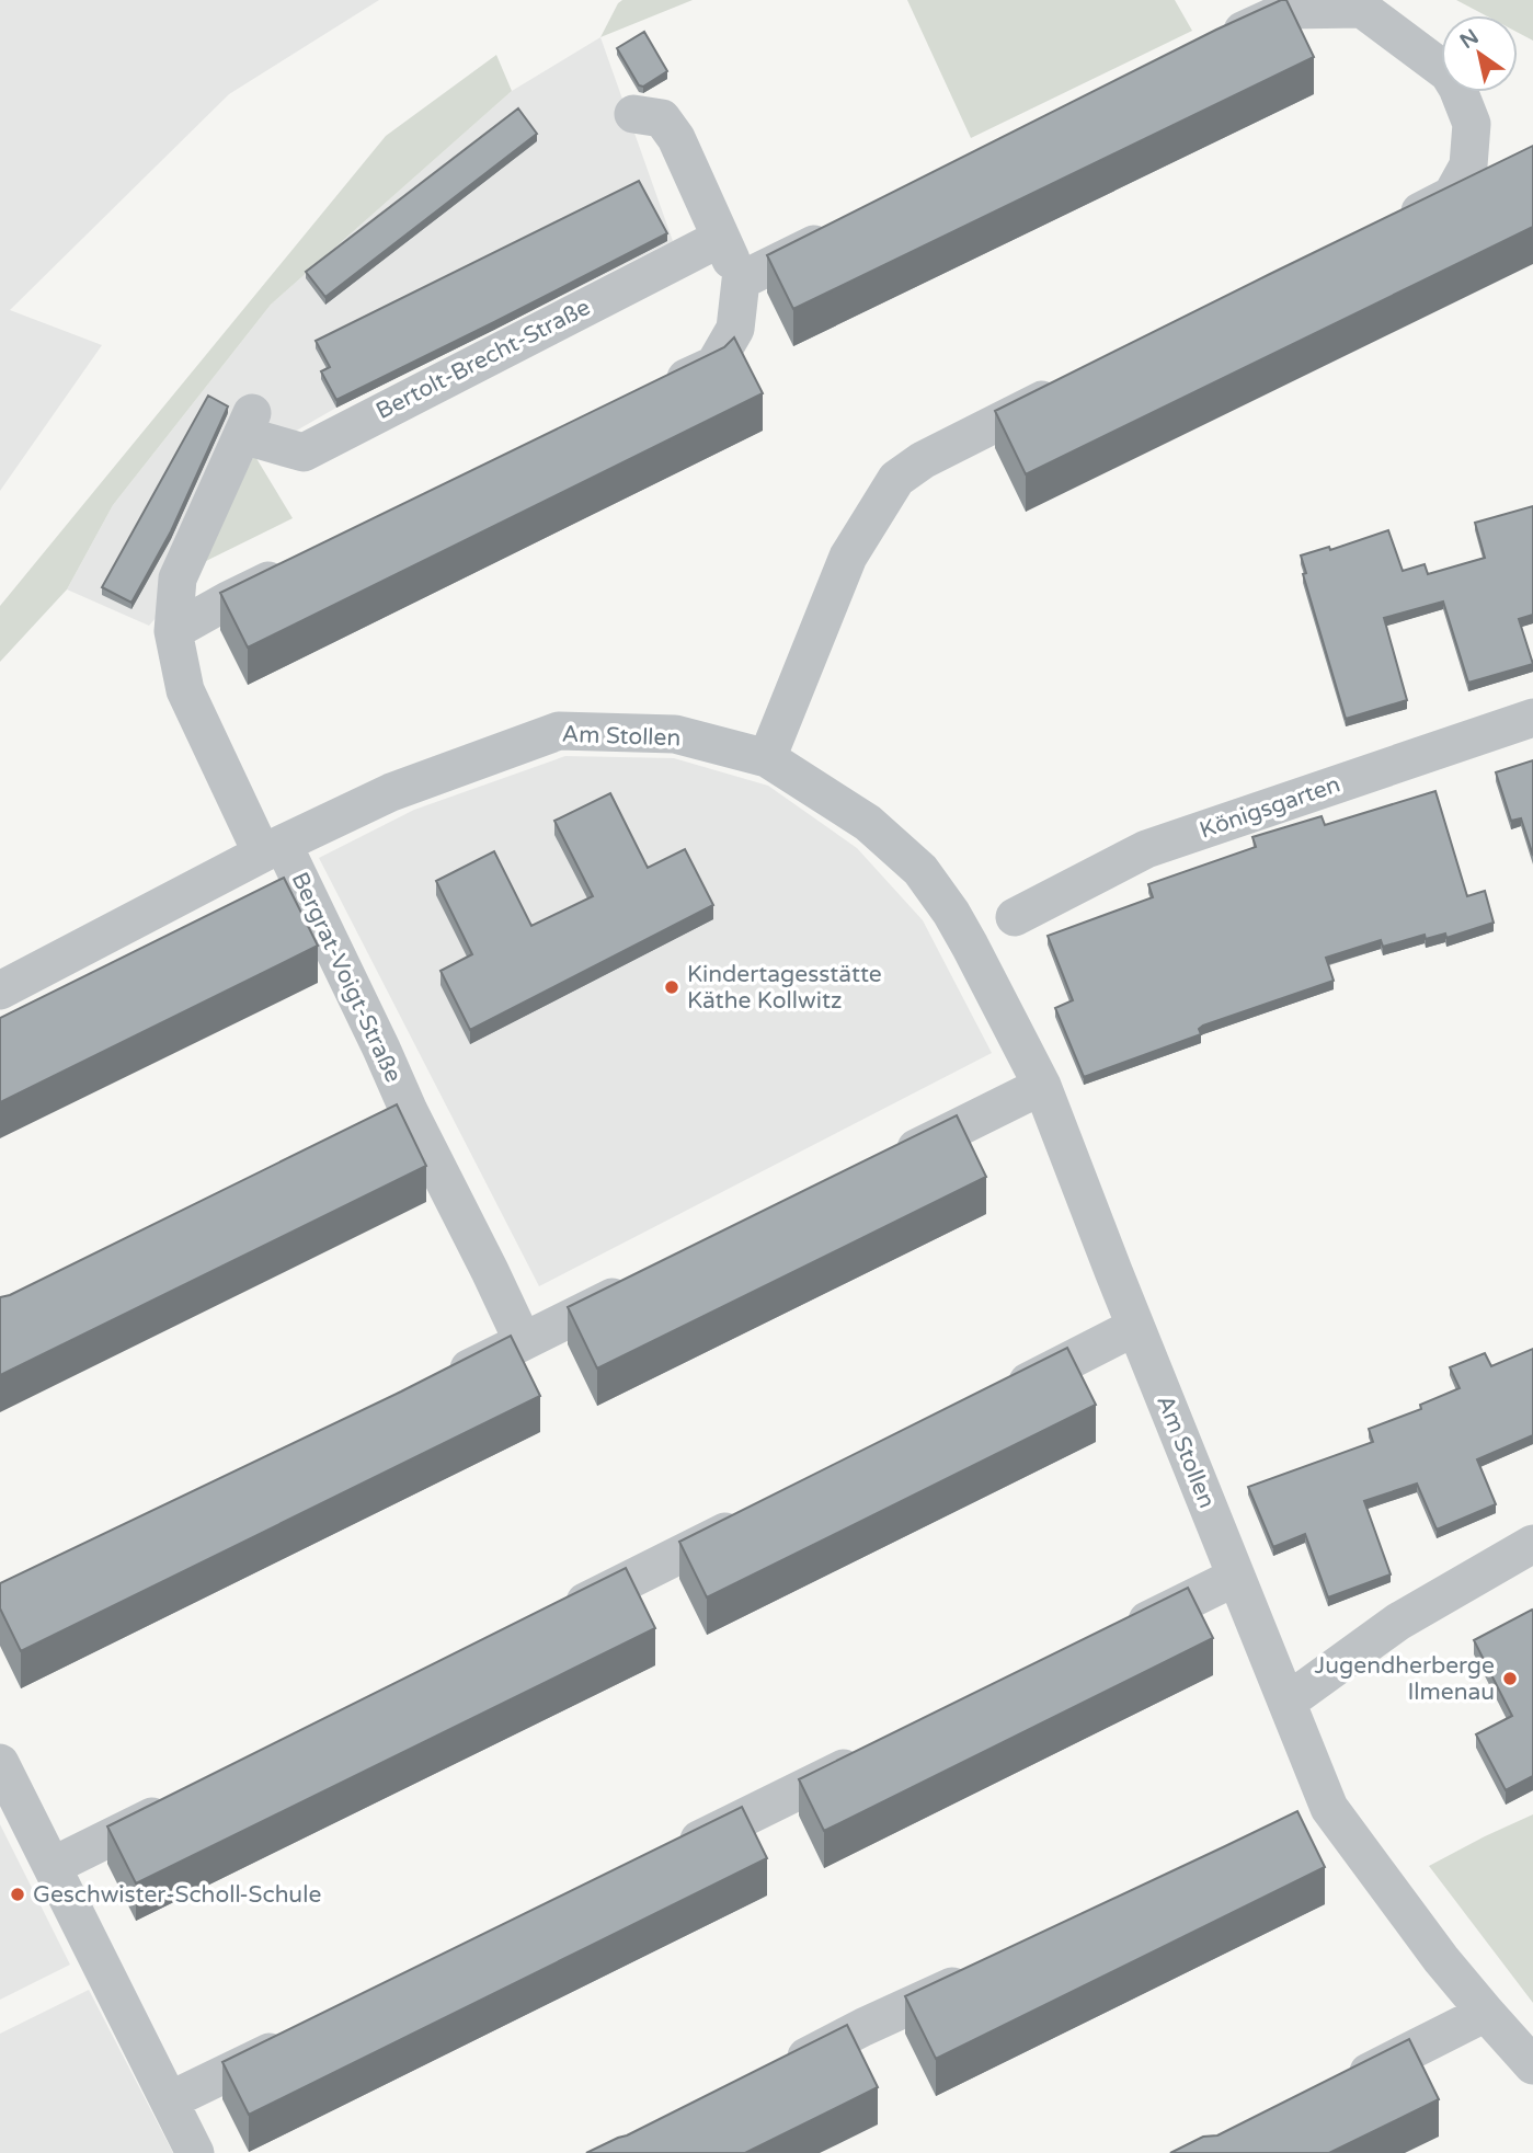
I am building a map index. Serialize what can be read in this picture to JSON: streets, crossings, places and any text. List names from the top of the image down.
{
  "streets": {
    "street": [
      "Bertolt-Brecht-Straße",
      "Am Stollen",
      "Königsgarten",
      "Bergrat-Voigt-Straße"
    ]
  },
  "crossings": [
    ["Bertolt-Brecht-Straße", "Am Stollen"],
    ["Bertolt-Brecht-Straße", "Bergrat-Voigt-Straße"],
    ["Am Stollen", "Bergrat-Voigt-Straße"]
  ],
  "places": ["Kindertagesstätte Käthe Kollwitz", "Jugendherberge Ilmenau", "Geschwister-Scholl-Schule"],
  "north": "top left"
}
